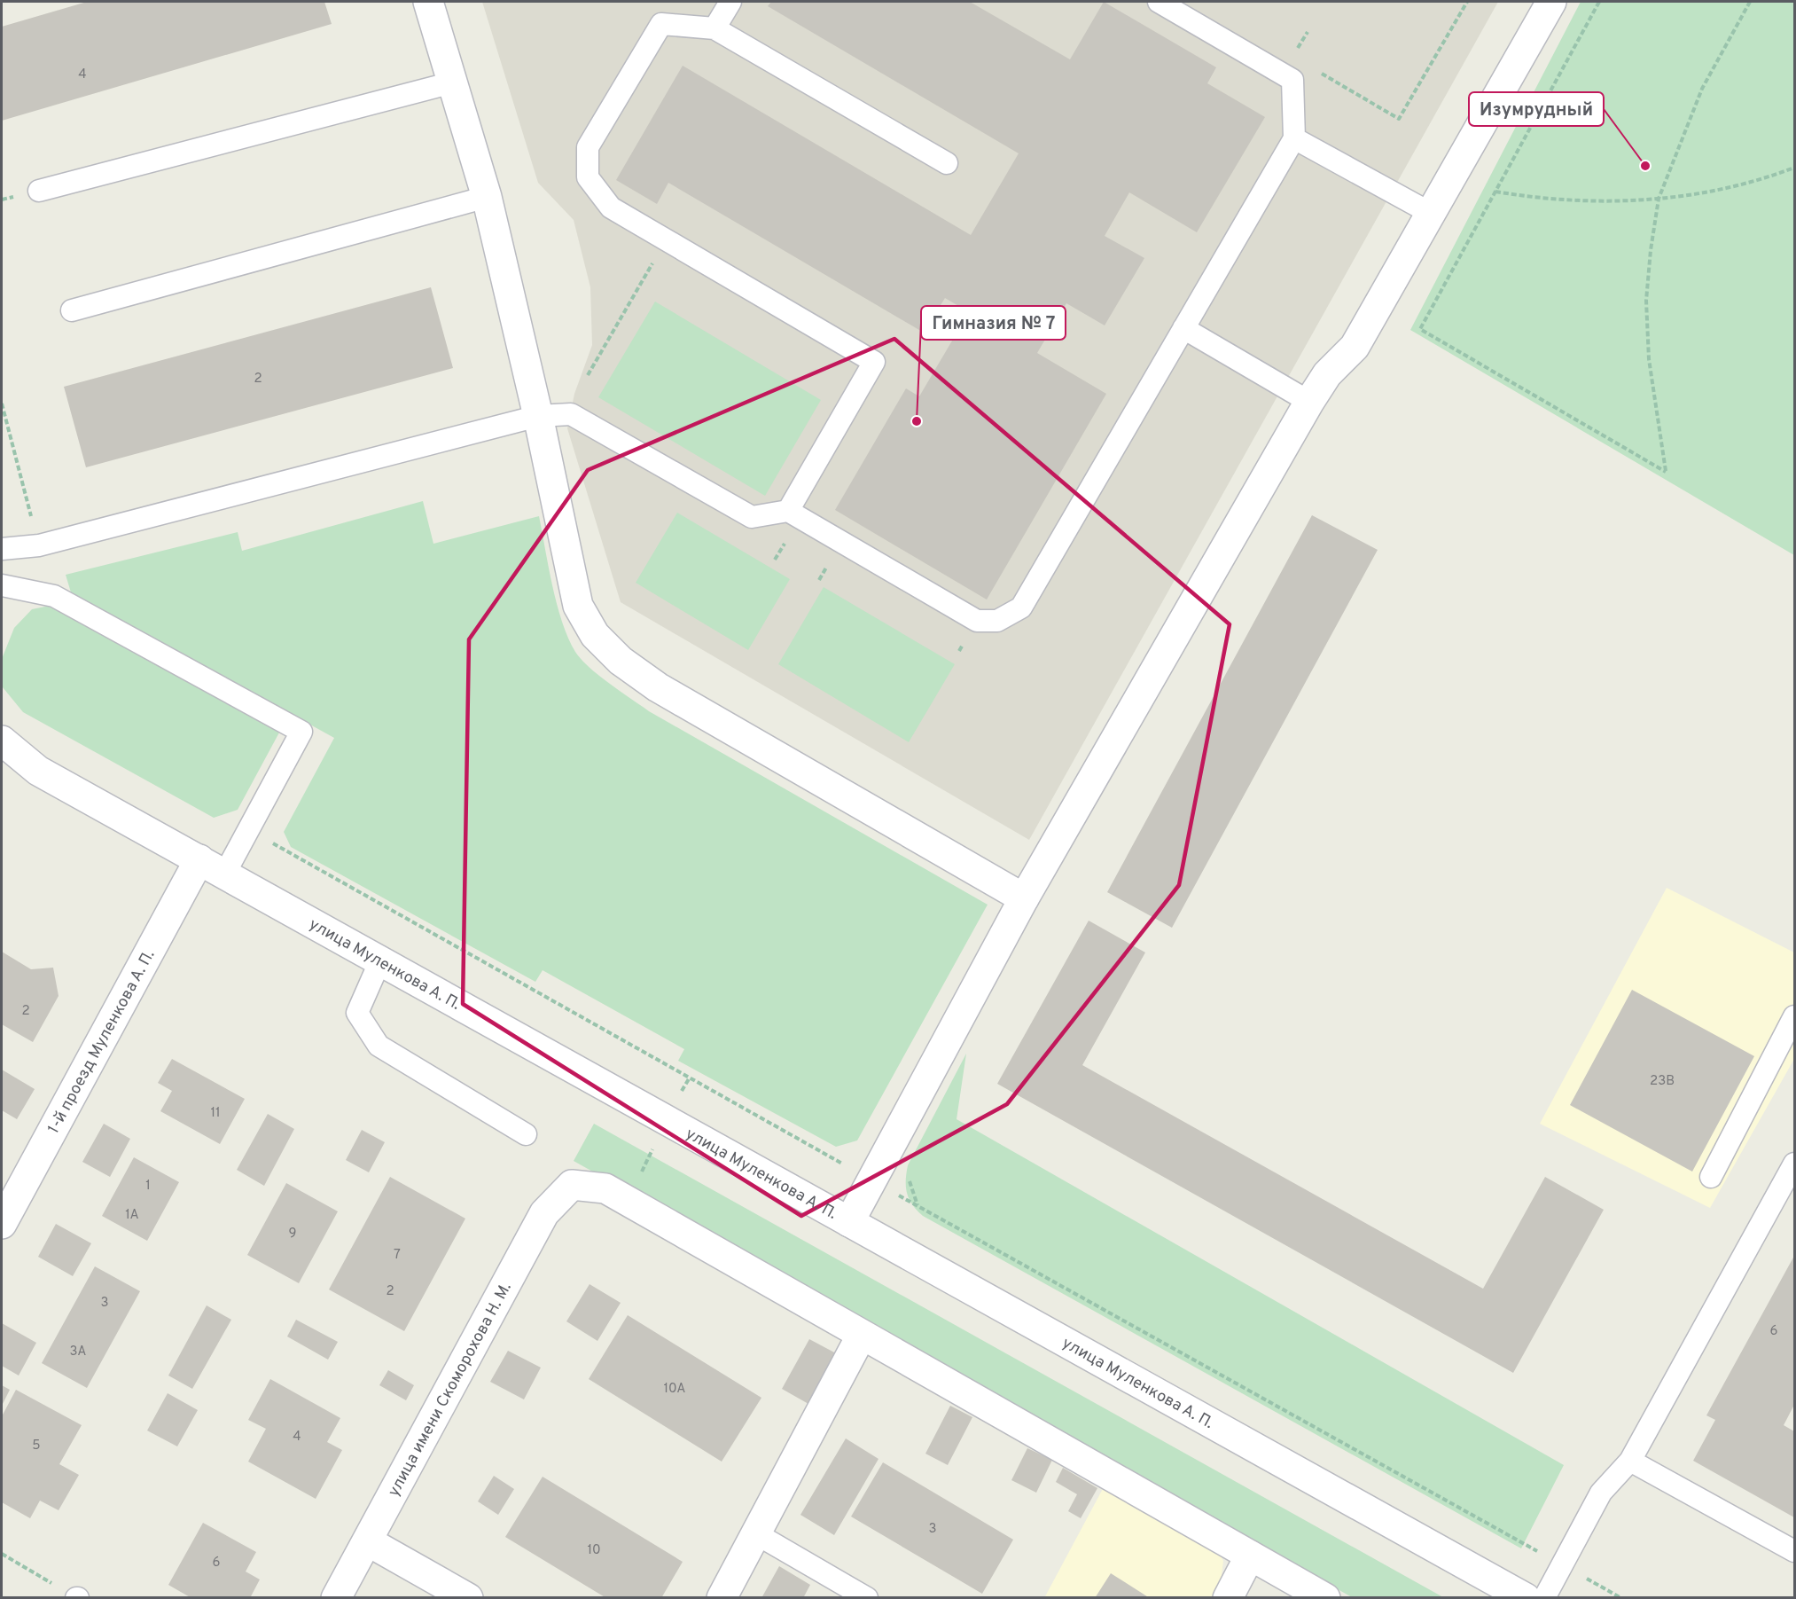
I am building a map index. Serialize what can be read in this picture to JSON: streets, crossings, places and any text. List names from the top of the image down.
{
  "streets": {
    "street": ["улица Муленкова А. П.", "1-й проезд Муленкова А. П.", "улица имени Скоморохова Н. М."]
  },
  "crossings": [
    ["улица Муленкова А. П.", "1-й проезд Муленкова А. П."]
  ],
  "places": ["Изумрудный", "Гимназия № 7"],
  "house_numbers": [
    "4",
    "2",
    "2",
    "23В",
    "11",
    "1",
    "1А",
    "9",
    "7",
    "2",
    "3",
    "6",
    "3А",
    "10А",
    "4",
    "5",
    "3",
    "10",
    "6"
  ]
}
